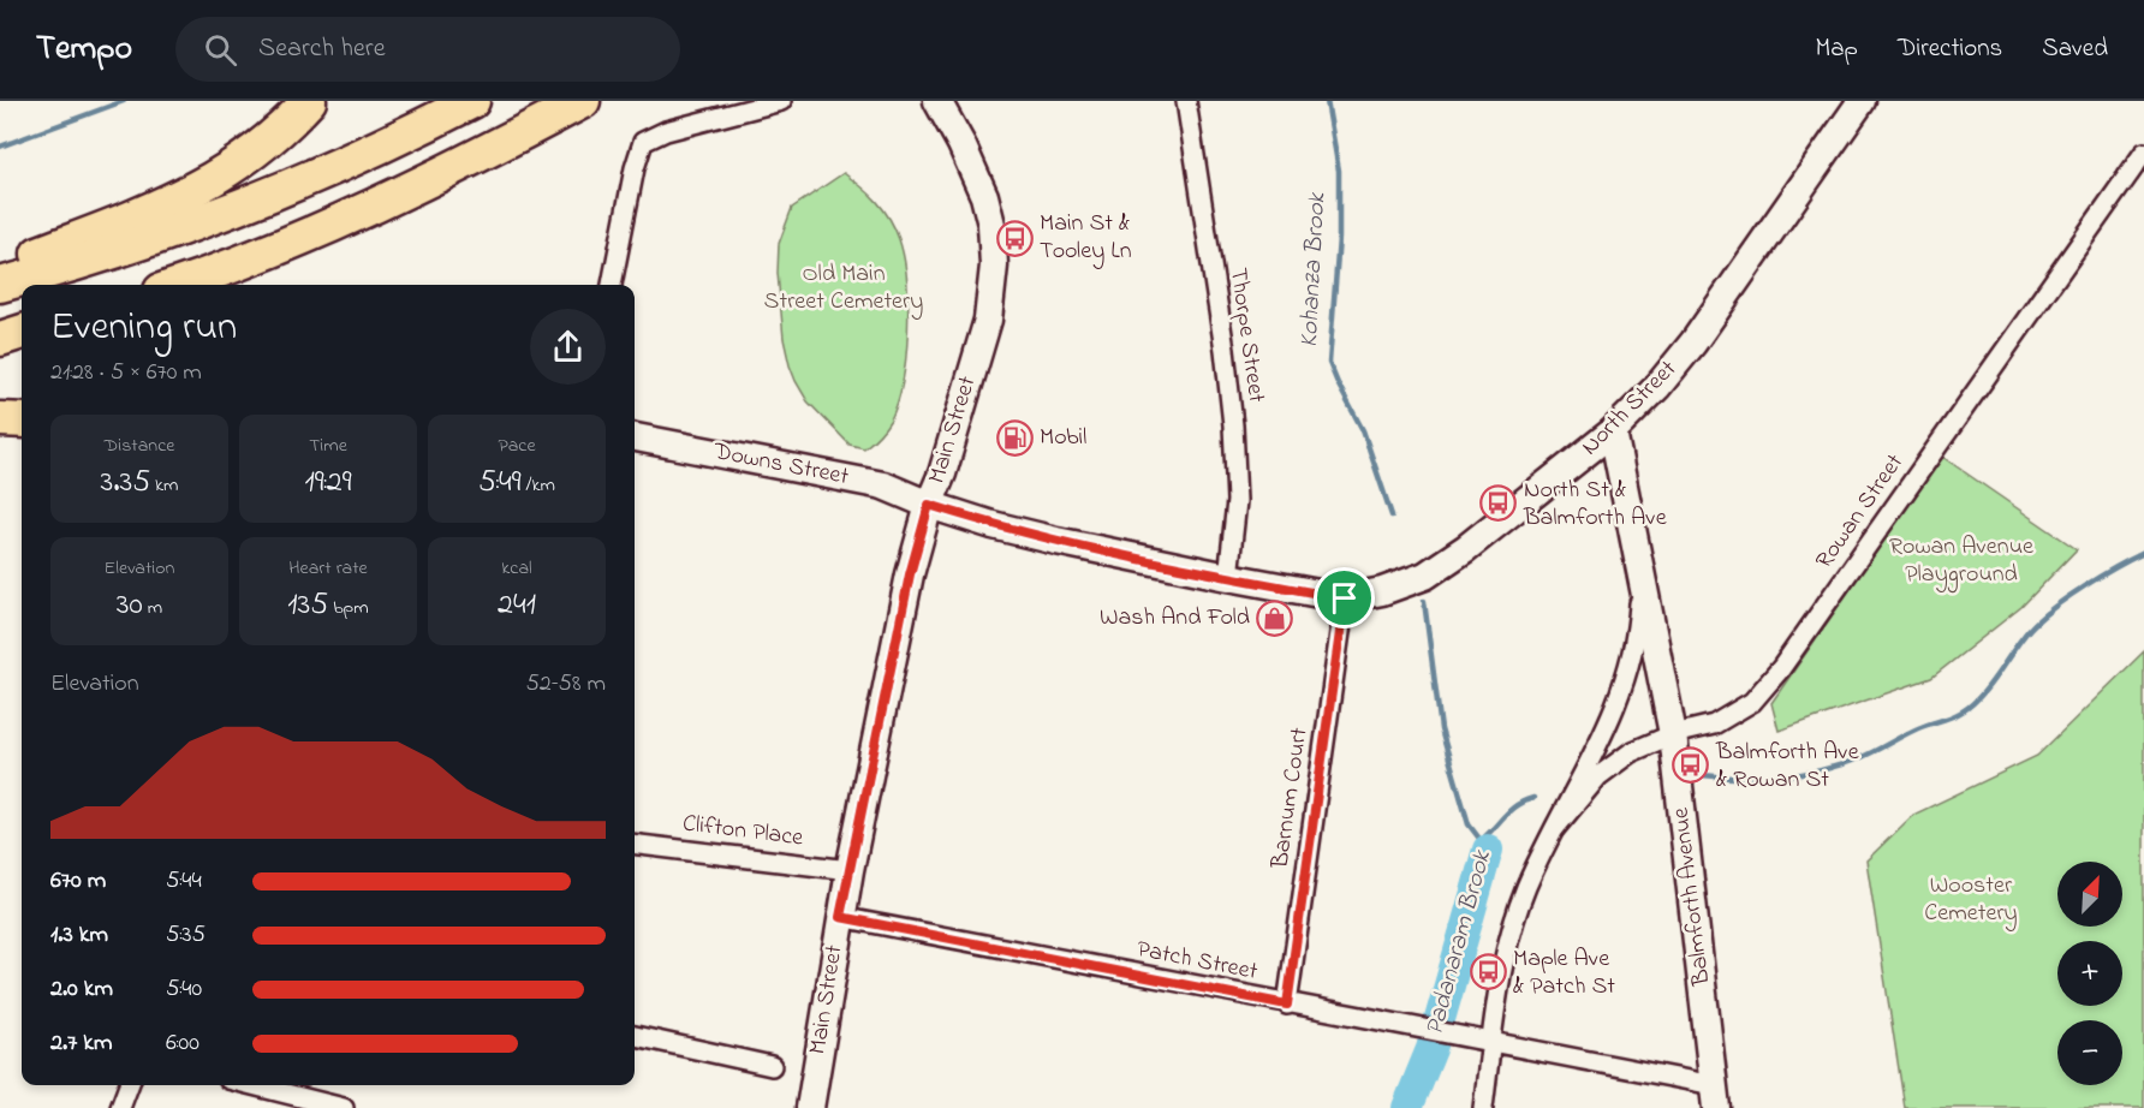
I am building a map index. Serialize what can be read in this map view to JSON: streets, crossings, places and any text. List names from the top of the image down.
{
  "streets": {
    "main road": [
      "North Street",
      "Main Street",
      "Downs Street",
      "Balmforth Avenue"
    ],
    "street": [
      "Thorpe Street",
      "Rowan Street",
      "Barnum Court",
      "Clifton Place",
      "Patch Street"
    ]
  },
  "crossings": [
    ["Thorpe Street", "North Street"],
    ["North Street", "Main Street"],
    ["North Street", "Downs Street"],
    ["North Street", "Barnum Court"],
    ["North Street", "Balmforth Avenue"],
    ["Main Street", "Downs Street"],
    ["Main Street", "Clifton Place"],
    ["Main Street", "Patch Street"],
    ["Rowan Street", "Balmforth Avenue"],
    ["Rowan Street", "Patch Street"],
    ["Barnum Court", "Patch Street"],
    ["Balmforth Avenue", "Patch Street"]
  ],
  "water": ["Kohanza Brook", "Padanaram Brook"],
  "parks": ["Old Main Street Cemetery", "Rowan Avenue Playground", "Wooster Cemetery"],
  "places": {
    "bus stop": [
      "Main St & Tooley Ln",
      "North St & Balmforth Ave",
      "Balmforth Ave & Rowan St",
      "Maple Ave & Patch St"
    ],
    "fuel station": ["Mobil"],
    "shop": ["Wash And Fold"]
  },
  "north": "top right",
  "page": {
    "header": "Tempo",
    "search": "Search here",
    "nav": ["Map", "Directions", "Saved"],
    "heading": ["Evening run", "21:28 · 5 × 670 m"],
    "stats": [
      ["Distance", "3.35 km"],
      ["Time", "19:29"],
      ["Pace", "5:49 /km"],
      ["Elevation", "30 m"],
      ["Heart rate", "135 bpm"],
      ["kcal", "241"]
    ],
    "chart": ["Elevation", "52–58 m"],
    "list": [
      {
        "name": "670 m",
        "note": "5:44"
      },
      {
        "name": "1.3 km",
        "note": "5:35"
      },
      {
        "name": "2.0 km",
        "note": "5:40"
      },
      {
        "name": "2.7 km",
        "note": "6:00"
      }
    ],
    "map_buttons": ["+", "−"]
  }
}
